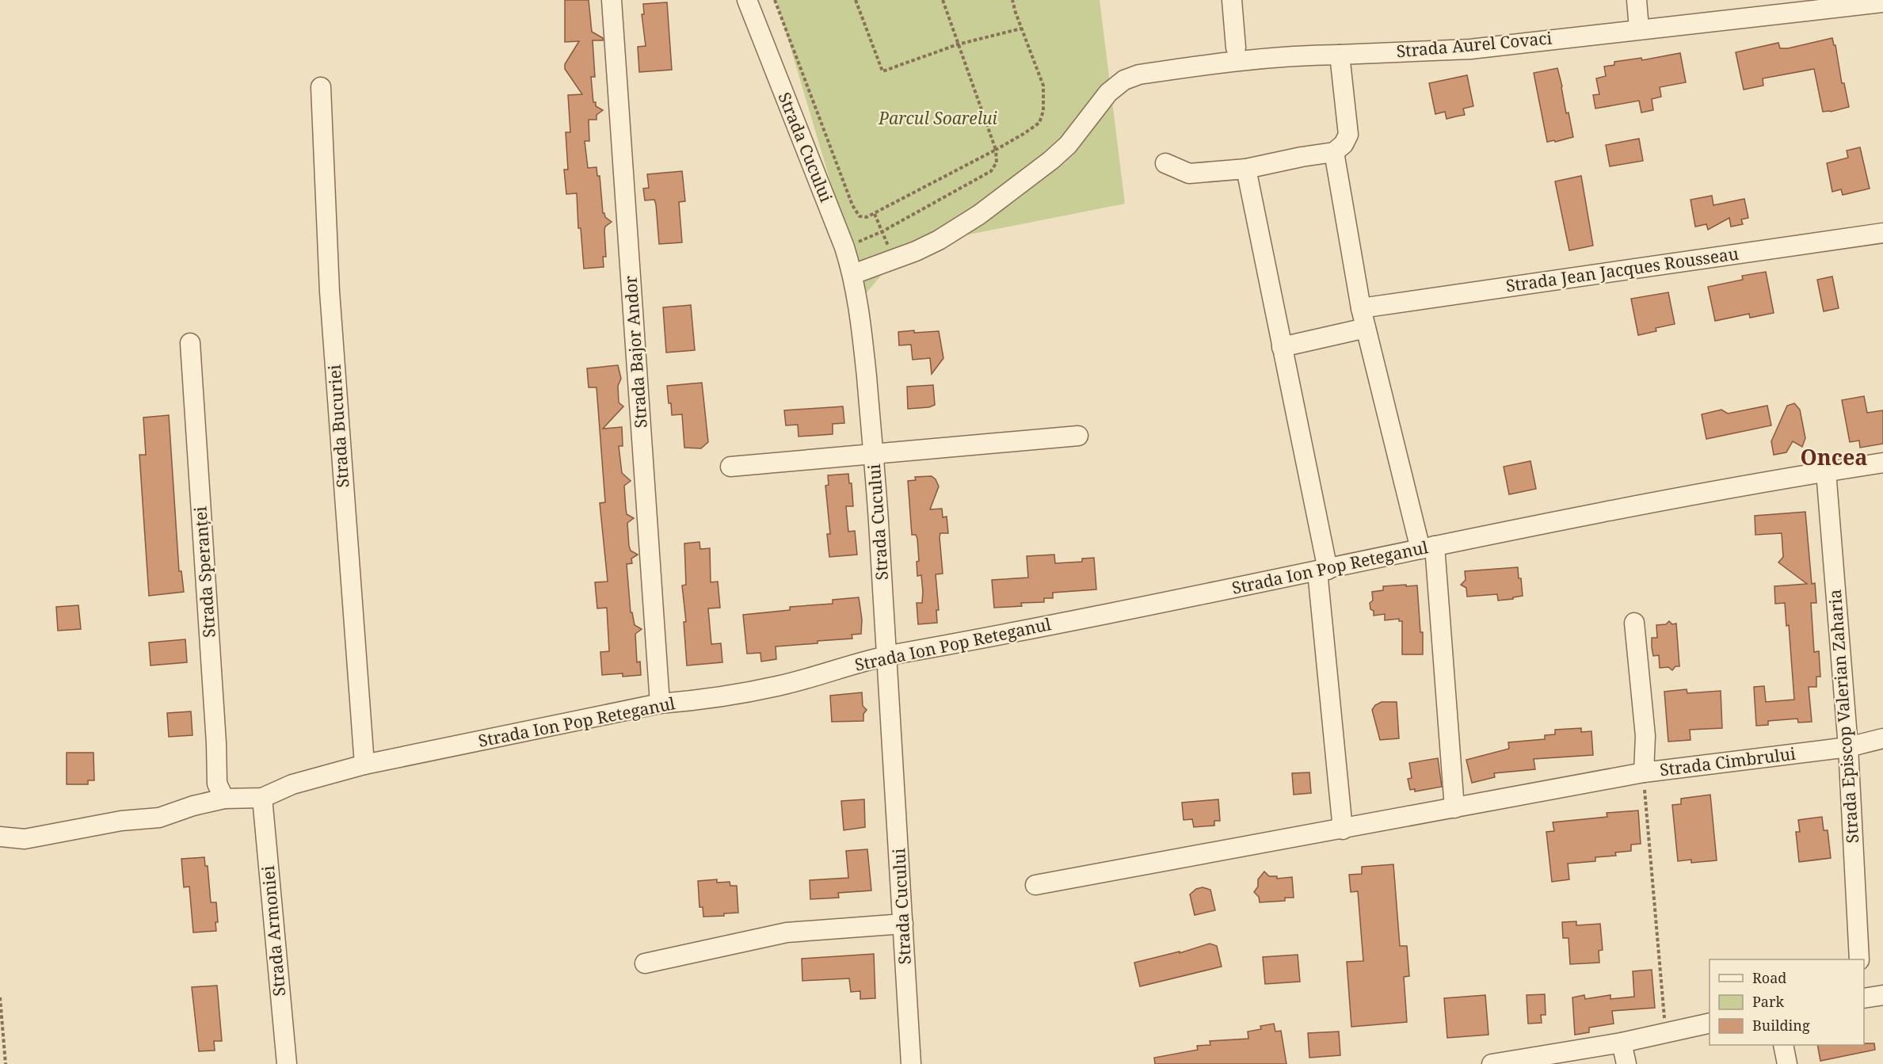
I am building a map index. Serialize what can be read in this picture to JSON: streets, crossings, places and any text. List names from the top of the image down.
{
  "streets": {
    "street": [
      "Strada Aurel Covaci",
      "Strada Cucului",
      "Strada Jean Jacques Rousseau",
      "Strada Bajor Andor",
      "Strada Bucuriei",
      "Strada Ion Pop Reteganul",
      "Strada Speranței",
      "Strada Episcop Valerian Zaharia",
      "Strada Cimbrului",
      "Strada Armoniei"
    ]
  },
  "crossings": [
    ["Strada Aurel Covaci", "Strada Cucului"],
    ["Strada Cucului", "Strada Ion Pop Reteganul"],
    ["Strada Bajor Andor", "Strada Ion Pop Reteganul"],
    ["Strada Bucuriei", "Strada Ion Pop Reteganul"],
    ["Strada Ion Pop Reteganul", "Strada Speranței"],
    ["Strada Ion Pop Reteganul", "Strada Episcop Valerian Zaharia"],
    ["Strada Ion Pop Reteganul", "Strada Armoniei"],
    ["Strada Episcop Valerian Zaharia", "Strada Cimbrului"]
  ],
  "districts": ["Oncea"],
  "parks": ["Parcul Soarelui"],
  "legend": ["Road", "Park", "Building"]
}
